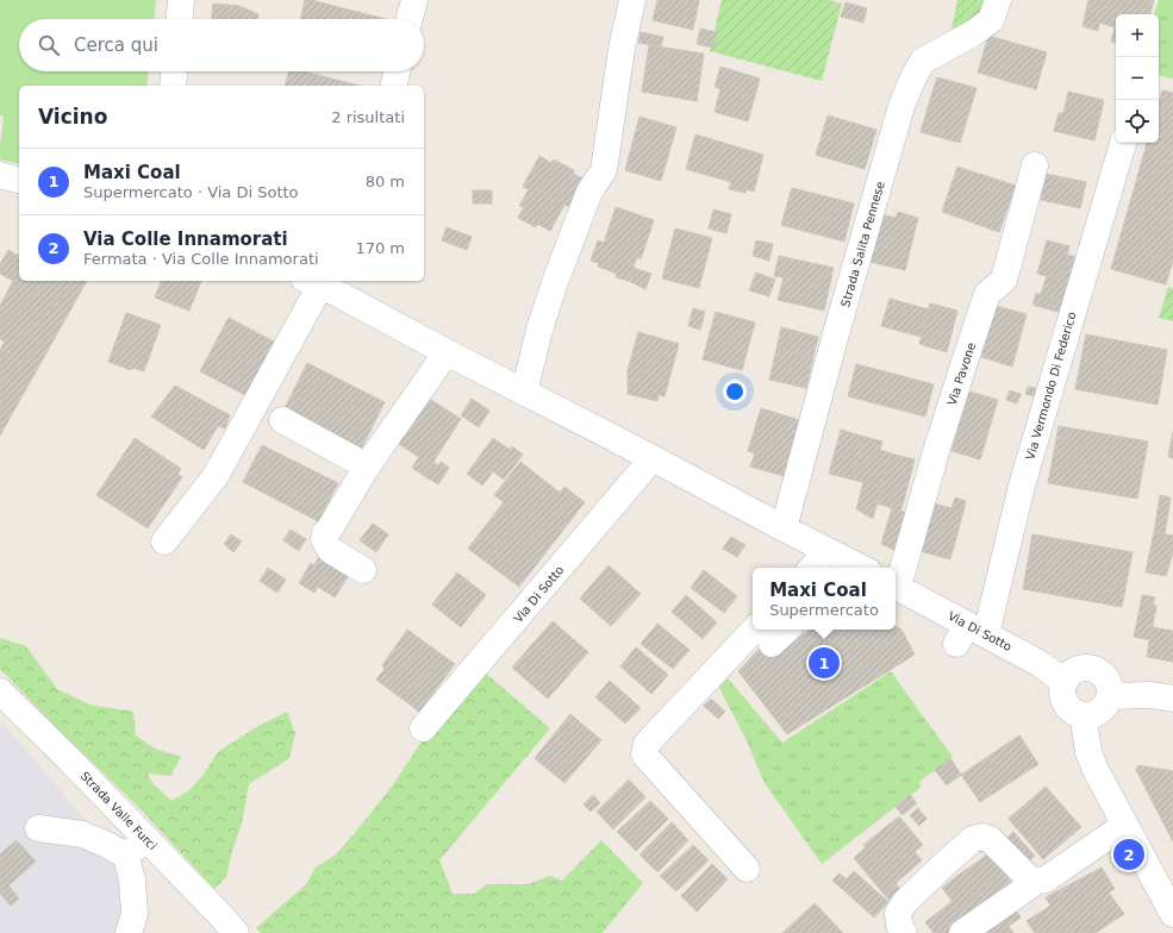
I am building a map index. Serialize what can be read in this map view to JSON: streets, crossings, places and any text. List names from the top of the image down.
{
  "streets": {
    "street": [
      "Strada Salita Pennese",
      "Via Pavone",
      "Via Vermondo Di Federico",
      "Via Di Sotto",
      "Strada Valle Furci"
    ]
  },
  "crossings": [
    ["Via Vermondo Di Federico", "Via Di Sotto"]
  ],
  "page": {
    "map_buttons": ["+", "−"],
    "search": "Cerca qui",
    "heading": ["Vicino", "2 risultati"],
    "list": [
      {
        "mark": "1",
        "name": "Maxi Coal",
        "note": "Supermercato · Via Di Sotto",
        "value": "80 m"
      },
      {
        "mark": "2",
        "name": "Via Colle Innamorati",
        "note": "Fermata · Via Colle Innamorati",
        "value": "170 m"
      }
    ],
    "popup": ["Maxi Coal", "Supermercato"],
    "pins": ["1", "2"]
  }
}
